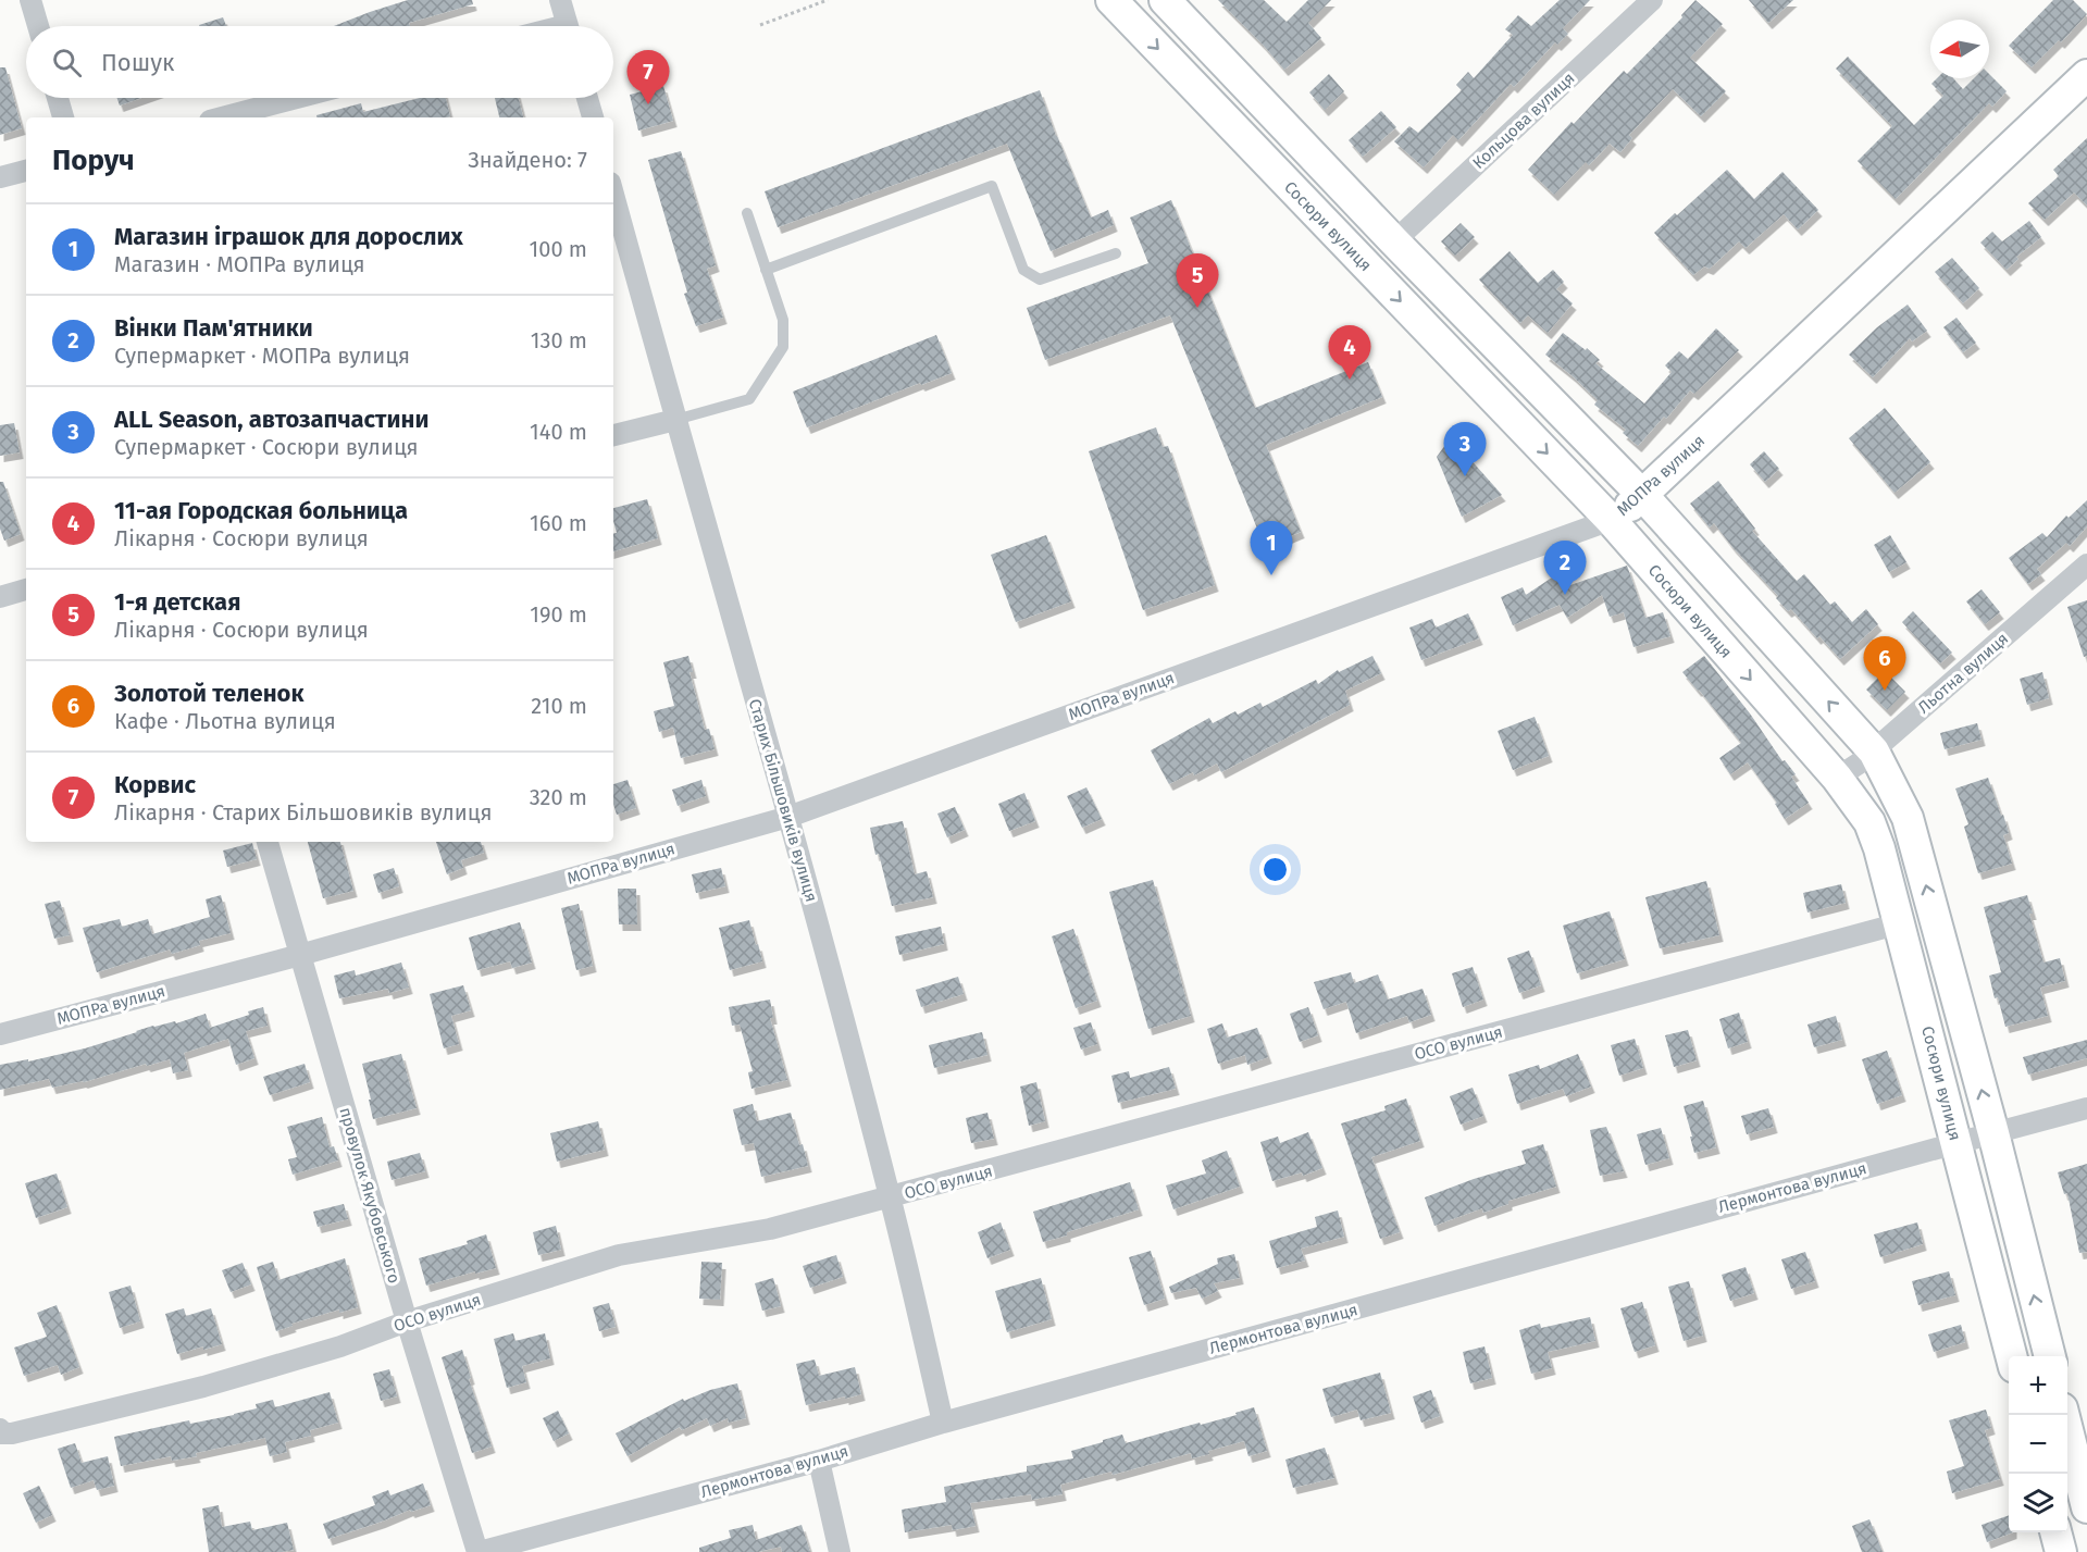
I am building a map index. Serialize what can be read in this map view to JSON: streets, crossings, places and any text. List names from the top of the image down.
{
  "streets": {
    "street": [
      "Кольцова вулиця",
      "Сосюри вулиця",
      "МОПРа вулиця",
      "Льотна вулиця",
      "Старих Більшовиків вулиця",
      "ОСО вулиця",
      "Лермонтова вулиця",
      "провулок Якубовського"
    ]
  },
  "crossings": [
    ["Кольцова вулиця", "Сосюри вулиця"],
    ["Сосюри вулиця", "МОПРа вулиця"],
    ["Сосюри вулиця", "Льотна вулиця"],
    ["Сосюри вулиця", "ОСО вулиця"],
    ["Сосюри вулиця", "Лермонтова вулиця"],
    ["МОПРа вулиця", "Старих Більшовиків вулиця"],
    ["МОПРа вулиця", "провулок Якубовського"],
    ["Старих Більшовиків вулиця", "ОСО вулиця"],
    ["Старих Більшовиків вулиця", "Лермонтова вулиця"],
    ["ОСО вулиця", "провулок Якубовського"],
    ["Лермонтова вулиця", "провулок Якубовського"]
  ],
  "north": "left",
  "page": {
    "search": "Пошук",
    "pins": [
      "7",
      "5",
      "4",
      "3",
      "1",
      "2",
      "6"
    ],
    "heading": ["Поруч", "Знайдено: 7"],
    "list": [
      {
        "mark": "1",
        "name": "Магазин іграшок для дорослих",
        "note": "Магазин · МОПРа вулиця",
        "value": "100 m"
      },
      {
        "mark": "2",
        "name": "Вінки Пам'ятники",
        "note": "Супермаркет · МОПРа вулиця",
        "value": "130 m"
      },
      {
        "mark": "3",
        "name": "ALL Season, автозапчастини",
        "note": "Супермаркет · Сосюри вулиця",
        "value": "140 m"
      },
      {
        "mark": "4",
        "name": "11-ая Городская больница",
        "note": "Лікарня · Сосюри вулиця",
        "value": "160 m"
      },
      {
        "mark": "5",
        "name": "1-я детская",
        "note": "Лікарня · Сосюри вулиця",
        "value": "190 m"
      },
      {
        "mark": "6",
        "name": "Золотой теленок",
        "note": "Кафе · Льотна вулиця",
        "value": "210 m"
      },
      {
        "mark": "7",
        "name": "Корвис",
        "note": "Лікарня · Старих Більшовиків вулиця",
        "value": "320 m"
      }
    ],
    "map_buttons": ["+", "−"]
  }
}
